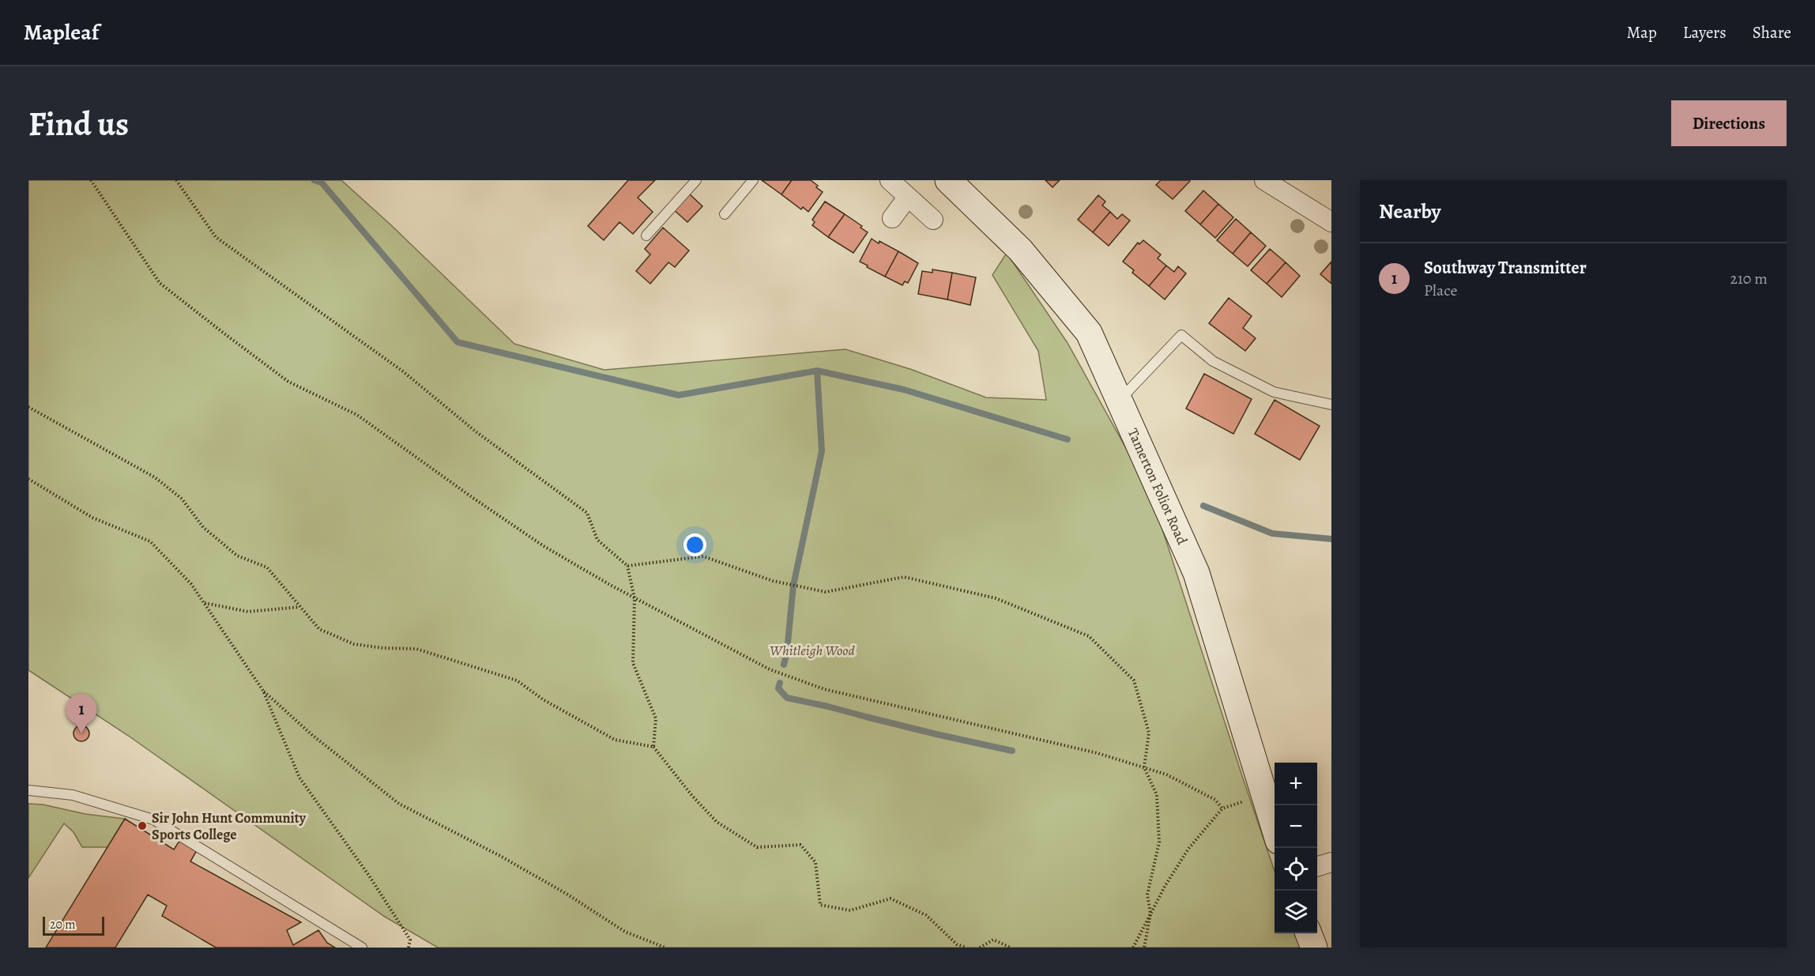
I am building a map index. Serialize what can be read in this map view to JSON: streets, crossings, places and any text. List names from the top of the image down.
{
  "streets": {
    "main road": ["Tamerton Foliot Road"]
  },
  "parks": ["Whitleigh Wood"],
  "places": ["Sir John Hunt Community Sports College"],
  "scale_bar": "20 m",
  "page": {
    "header": "Mapleaf",
    "nav": ["Map", "Layers", "Share"],
    "buttons": "Directions",
    "title": "Find us",
    "heading": "Nearby",
    "list": [
      {
        "mark": "1",
        "name": "Southway Transmitter",
        "note": "Place",
        "value": "210 m"
      }
    ],
    "pins": "1",
    "map_buttons": ["+", "−"],
    "scale": "20 m"
  }
}
